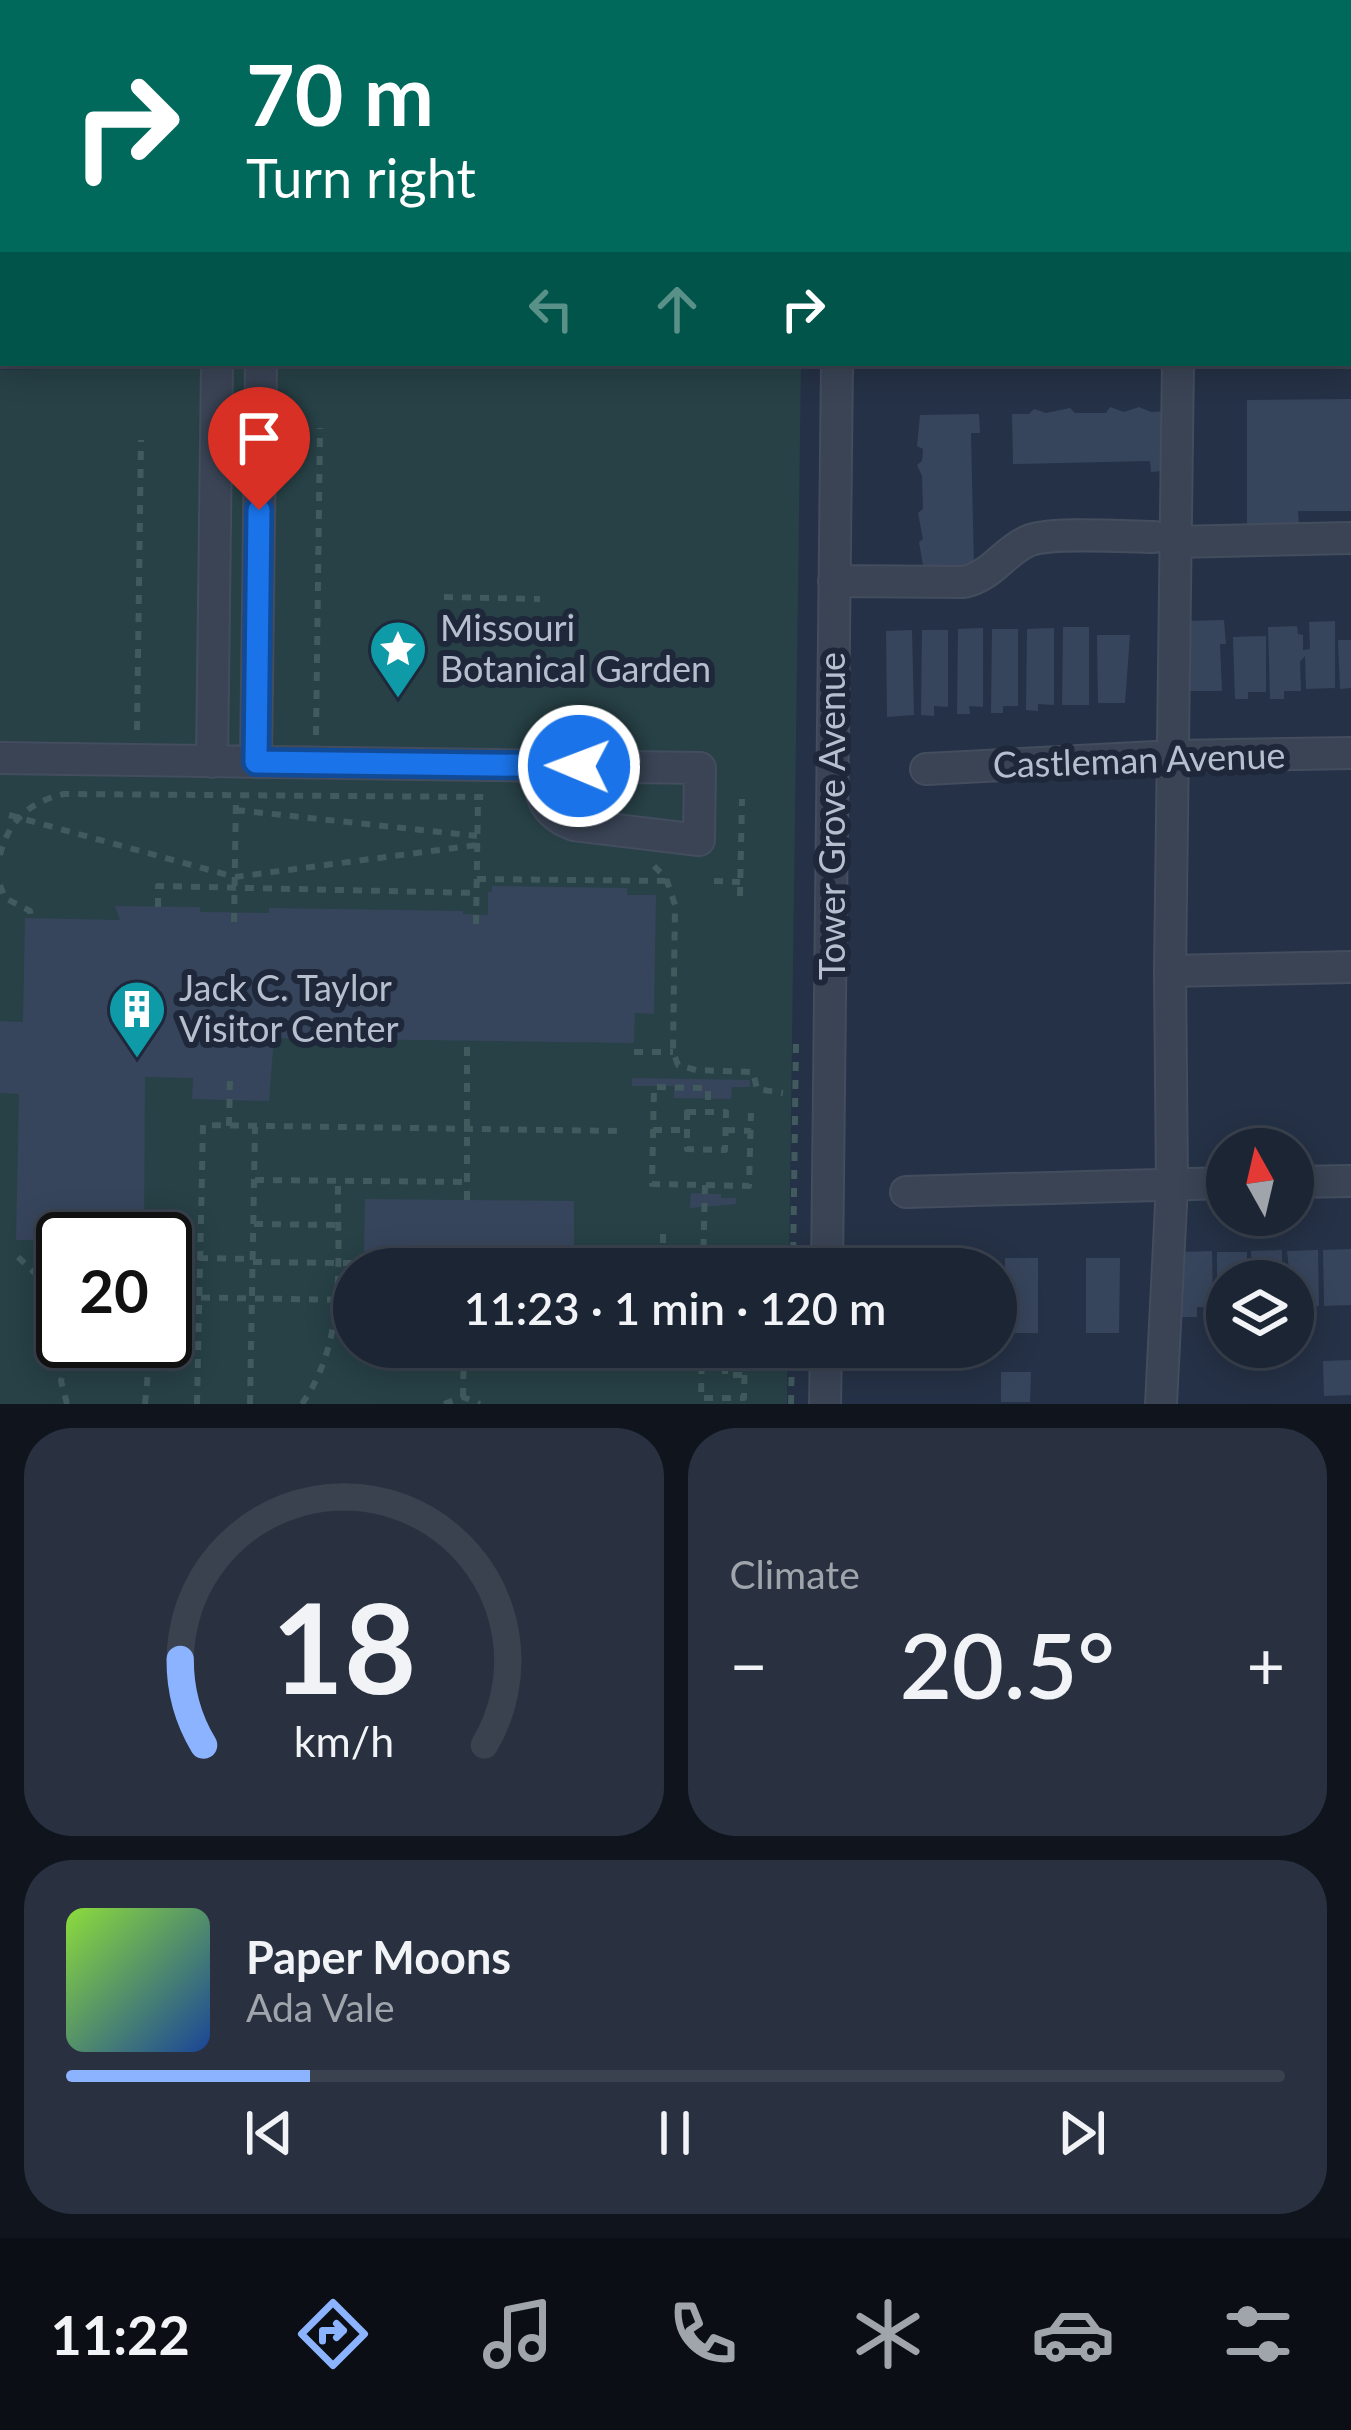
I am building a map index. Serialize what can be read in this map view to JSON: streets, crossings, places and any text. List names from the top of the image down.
{
  "streets": {
    "street": ["Castleman Avenue", "Tower Grove Avenue"]
  },
  "places": {
    "place": ["Missouri Botanical Garden"],
    "building": ["Jack C. Taylor Visitor Center"]
  },
  "north": "top",
  "page": {
    "turn": ["70 m", "Turn right"],
    "limit": "20",
    "trip": "11:23 · 1 min · 120 m",
    "tile": "Climate",
    "heat": ["−", "20.5°", "+"],
    "song": ["Paper Moons", "Ada Vale"],
    "tabs": "11:22",
    "gauge": ["18", "km/h"]
  }
}
